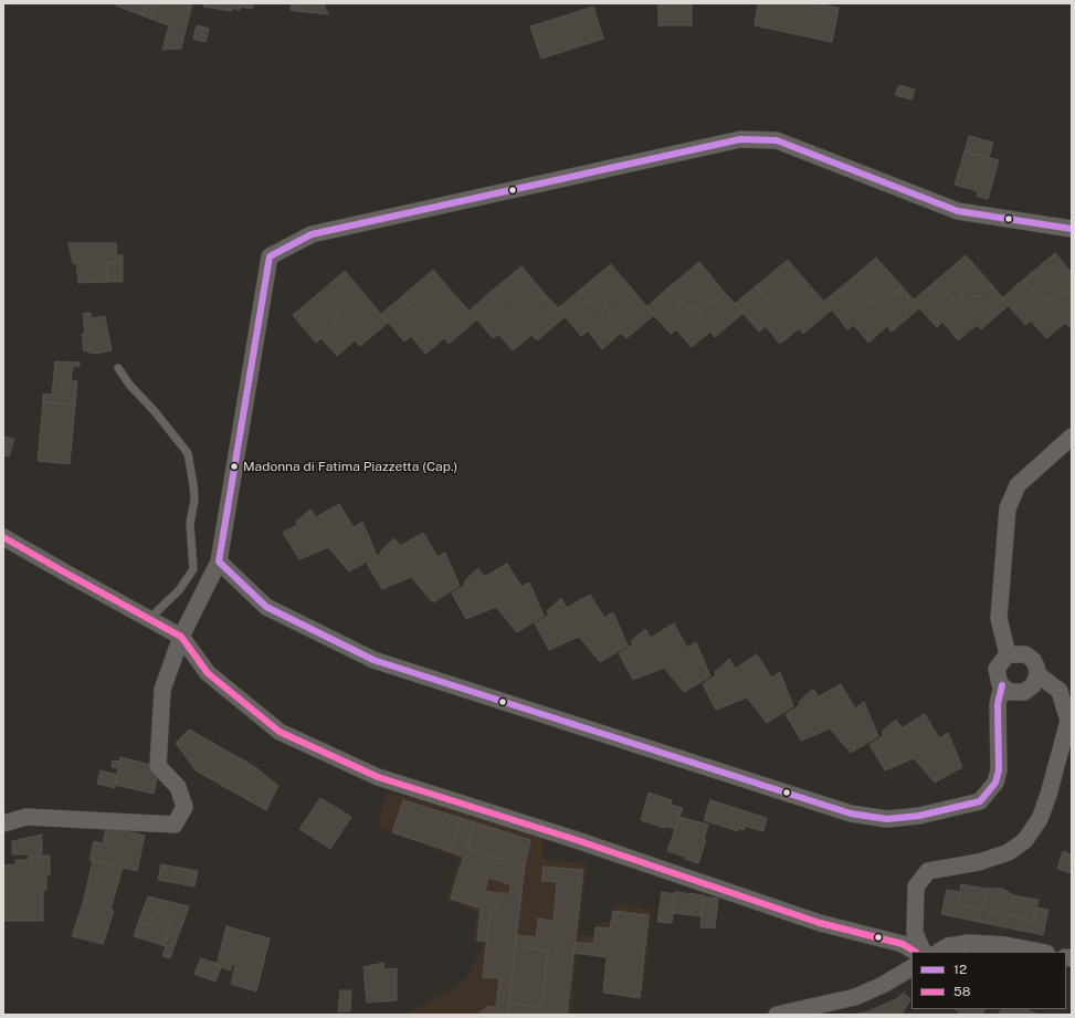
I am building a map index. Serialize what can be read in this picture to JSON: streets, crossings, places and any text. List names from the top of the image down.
{
  "places": ["Madonna di Fatima Piazzetta (Cap.)"],
  "lines": ["transit line 12", "transit line 58"],
  "legend": ["12", "58"]
}
